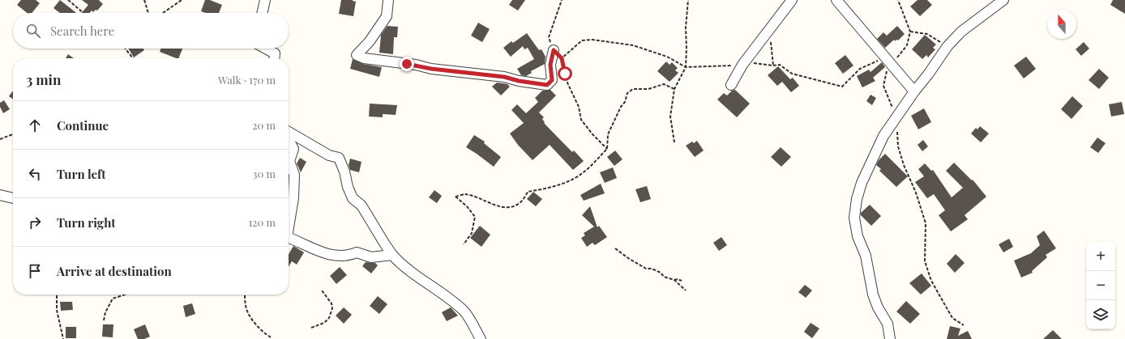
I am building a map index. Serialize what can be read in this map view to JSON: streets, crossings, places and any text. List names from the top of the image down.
{
  "north": "top",
  "page": {
    "search": "Search here",
    "heading": ["3 min", "Walk · 170 m"],
    "list": [
      ["Continue", "20 m"],
      ["Turn left", "30 m"],
      ["Turn right", "120 m"],
      "Arrive at destination"
    ],
    "map_buttons": ["+", "−"]
  }
}
